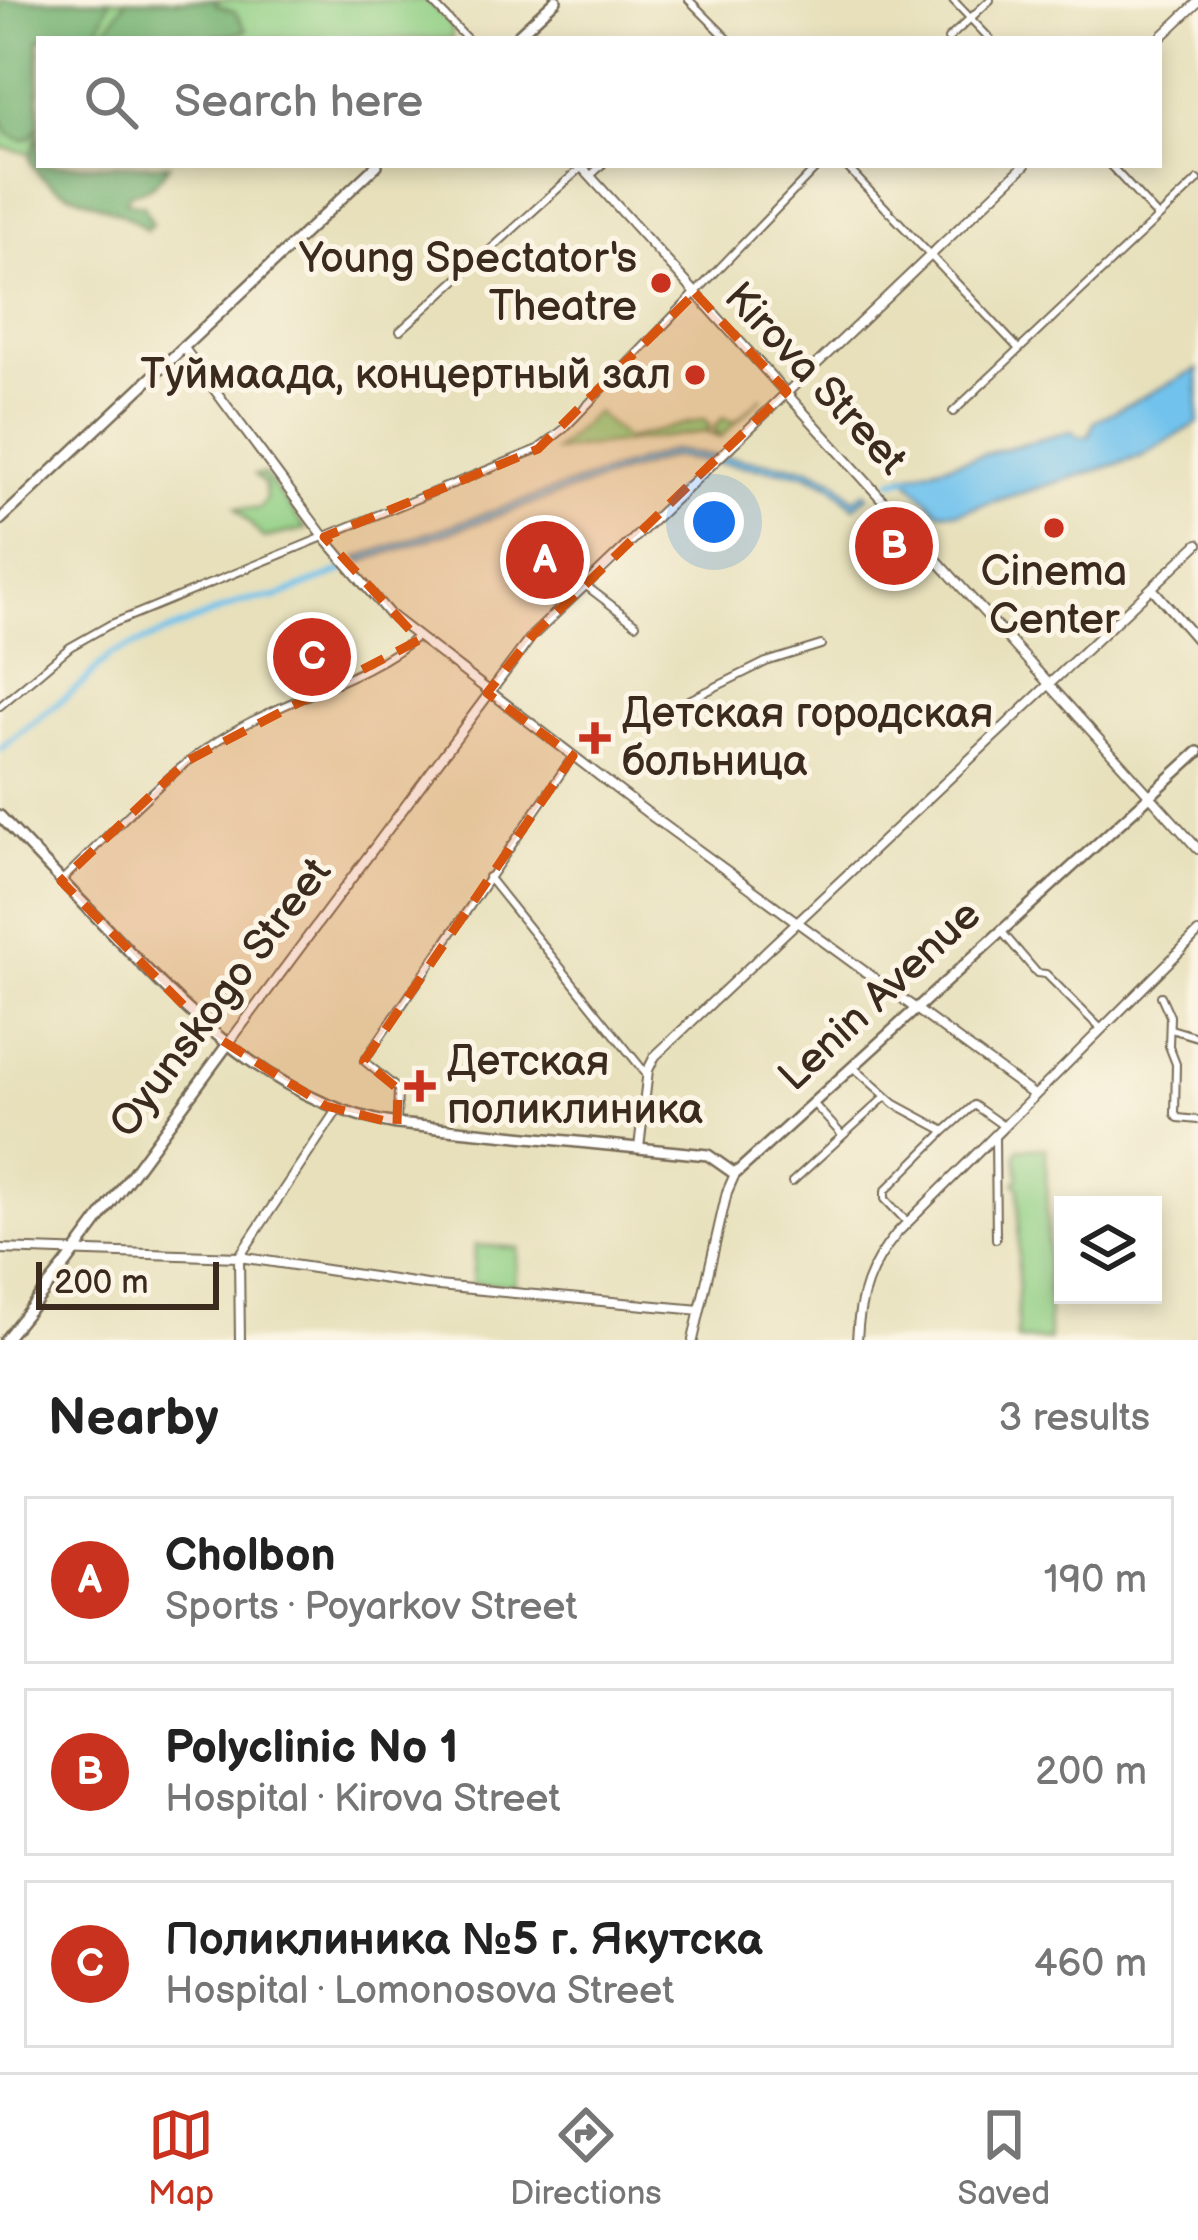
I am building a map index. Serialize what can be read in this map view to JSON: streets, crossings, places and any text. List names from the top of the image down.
{
  "streets": {
    "main road": ["Lenin Avenue", "Oyunskogo Street"],
    "street": ["Kirova Street"]
  },
  "crossings": [
    ["Kirova Street", "Lenin Avenue"],
    ["Kirova Street", "Oyunskogo Street"]
  ],
  "places": {
    "other": ["Young Spectator's Theatre", "Туймаада, концертный зал", "Cinema Center"],
    "health": ["Детская городская больница", "Детская поликлиника"]
  },
  "scale_bar": "200 m",
  "page": {
    "search": "Search here",
    "pins": ["B", "A", "C"],
    "scale": "200 m",
    "heading": ["Nearby", "3 results"],
    "list": [
      {
        "mark": "A",
        "name": "Cholbon",
        "note": "Sports · Poyarkov Street",
        "value": "190 m"
      },
      {
        "mark": "B",
        "name": "Polyclinic No 1",
        "note": "Hospital · Kirova Street",
        "value": "200 m"
      },
      {
        "mark": "C",
        "name": "Поликлиника №5 г. Якутска",
        "note": "Hospital · Lomonosova Street",
        "value": "460 m"
      }
    ],
    "nav": ["Map", "Directions", "Saved"]
  }
}
